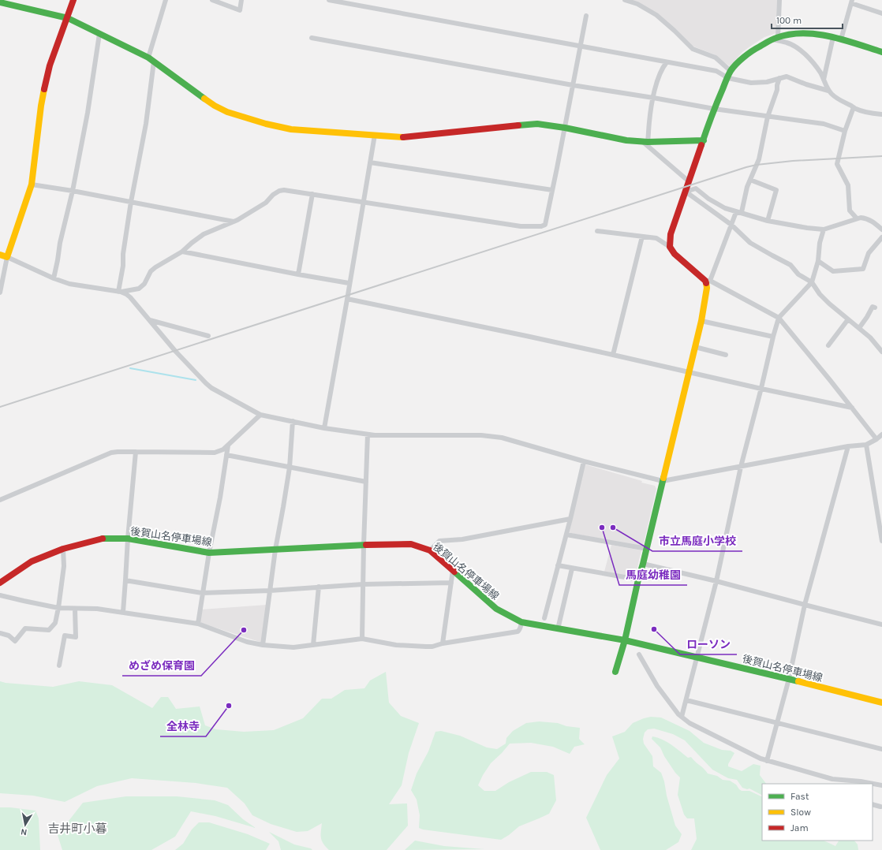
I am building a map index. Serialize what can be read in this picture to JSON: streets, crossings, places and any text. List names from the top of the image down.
{
  "streets": {
    "street": ["後賀山名停車場線"]
  },
  "districts": ["吉井町小暮"],
  "places": [
    "馬庭幼稚園",
    "市立馬庭小学校",
    "ローソン",
    "めざめ保育園",
    "全林寺"
  ],
  "legend": ["Fast", "Slow", "Jam"],
  "scale_bar": "100 m",
  "north": "bottom"
}
